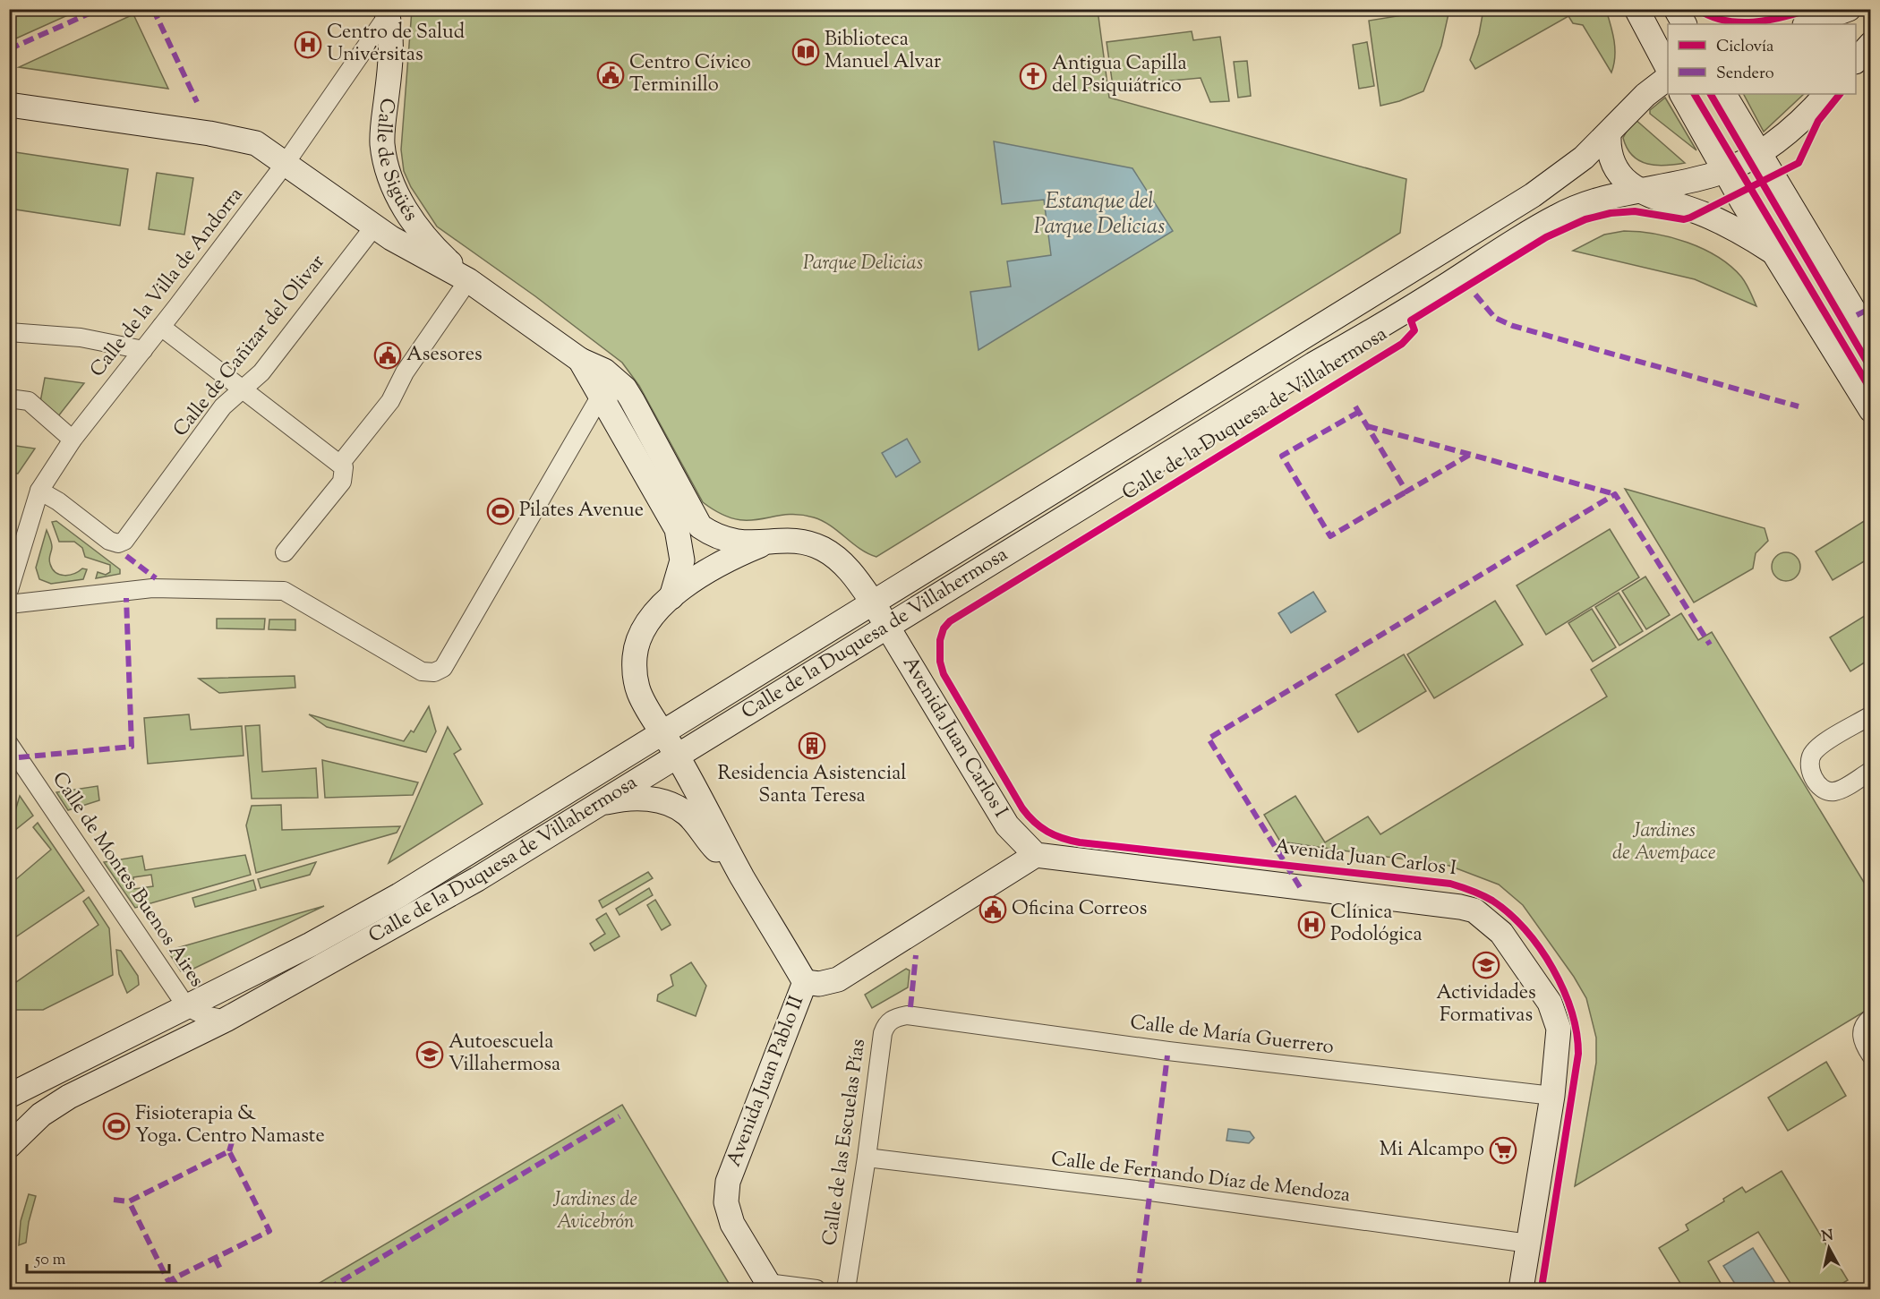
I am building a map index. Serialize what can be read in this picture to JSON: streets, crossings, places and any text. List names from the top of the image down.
{
  "streets": {
    "main road": [
      "Calle de Sigüés",
      "Calle de la Duquesa de Villahermosa",
      "Avenida Juan Carlos I",
      "Avenida Juan Pablo II"
    ],
    "street": [
      "Calle de la Villa de Andorra",
      "Calle de Cañizar del Olivar",
      "Calle de Montes Buenos Aires",
      "Calle de María Guerrero",
      "Calle de las Escuelas Pías",
      "Calle de Fernando Díaz de Mendoza"
    ]
  },
  "crossings": [
    ["Calle de Sigüés", "Calle de la Villa de Andorra"],
    ["Calle de Sigüés", "Calle de Cañizar del Olivar"],
    ["Calle de Sigüés", "Calle de la Duquesa de Villahermosa"],
    ["Calle de Sigüés", "Avenida Juan Carlos I"],
    ["Calle de Sigüés", "Avenida Juan Pablo II"],
    ["Calle de la Villa de Andorra", "Calle de Cañizar del Olivar"],
    ["Calle de la Duquesa de Villahermosa", "Avenida Juan Carlos I"],
    ["Calle de la Duquesa de Villahermosa", "Calle de Montes Buenos Aires"],
    ["Calle de la Duquesa de Villahermosa", "Avenida Juan Pablo II"],
    ["Avenida Juan Carlos I", "Calle de María Guerrero"],
    ["Avenida Juan Carlos I", "Calle de Fernando Díaz de Mendoza"],
    ["Calle de María Guerrero", "Calle de las Escuelas Pías"],
    ["Calle de las Escuelas Pías", "Calle de Fernando Díaz de Mendoza"]
  ],
  "water": ["Estanque del Parque Delicias"],
  "parks": ["Parque Delicias", "Jardines de Avempace", "Jardines de Avicebrón"],
  "places": {
    "hospital": ["Centro de Salud Univérsitas", "Clínica Podológica"],
    "library": ["Biblioteca Manuel Alvar"],
    "public building": ["Centro Cívico Terminillo", "Asesores", "Oficina Correos"],
    "church": ["Antigua Capilla del Psiquiátrico"],
    "sports": ["Pilates Avenue", "Fisioterapia & Yoga. Centro Namaste"],
    "building": ["Residencia Asistencial Santa Teresa"],
    "school or university": ["Actividades Formativas", "Autoescuela Villahermosa"],
    "supermarket": ["Mi Alcampo"]
  },
  "legend": ["Ciclovía", "Sendero"],
  "scale_bar": "50 m",
  "north": "top"
}
